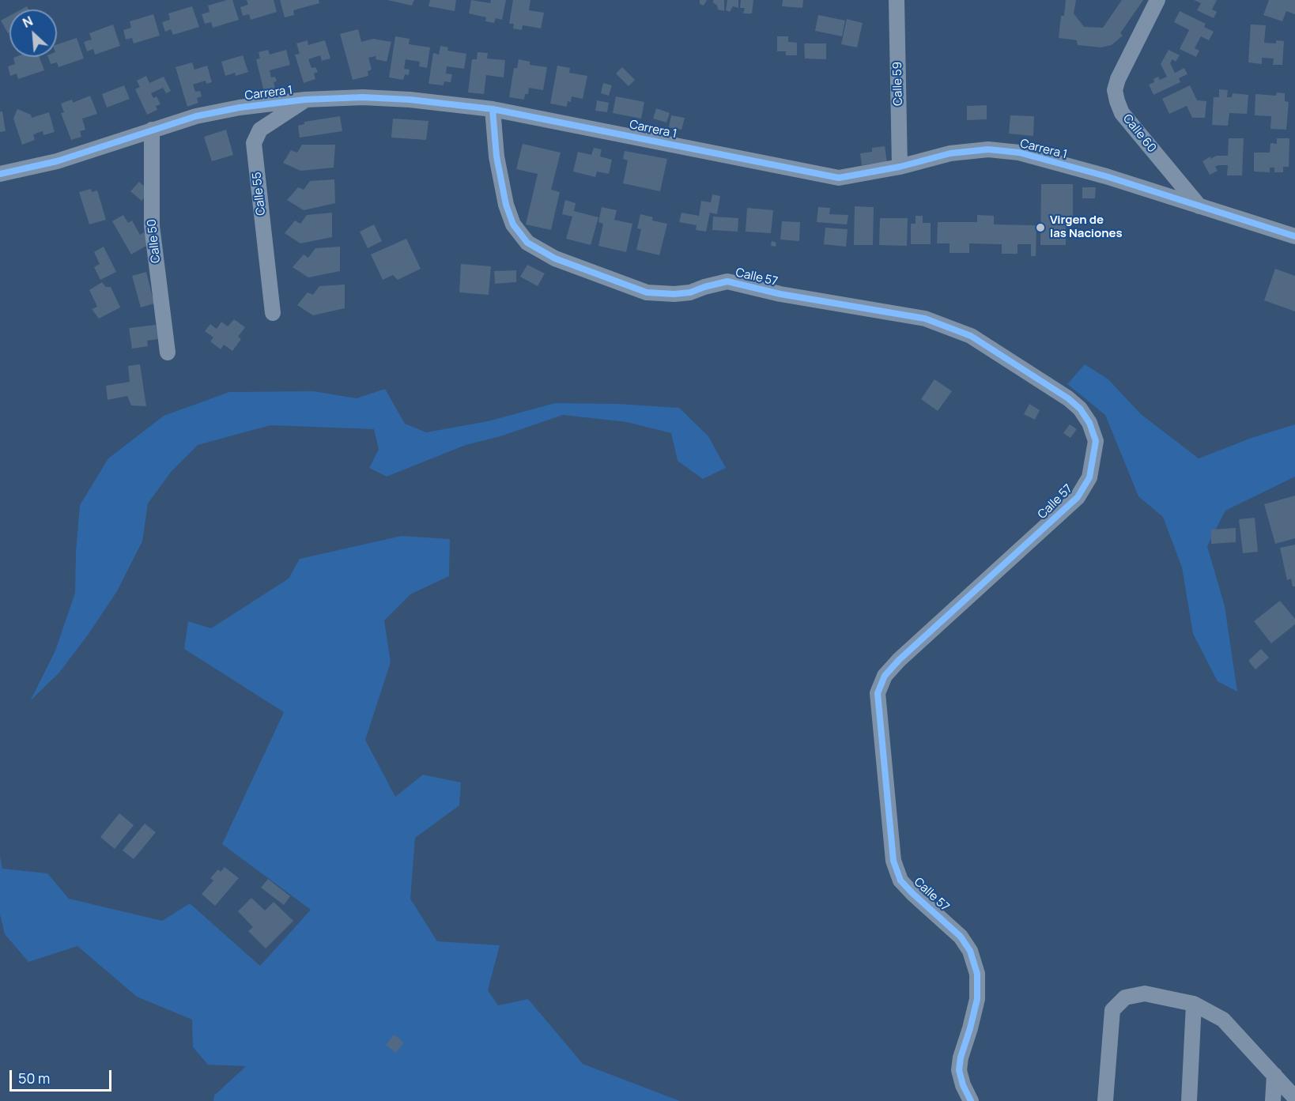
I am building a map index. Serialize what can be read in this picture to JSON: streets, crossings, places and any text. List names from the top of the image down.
{
  "streets": {
    "street": [
      "Calle 59",
      "Carrera 1",
      "Calle 60",
      "Calle 55",
      "Calle 50",
      "Calle 57"
    ]
  },
  "crossings": [
    ["Calle 59", "Carrera 1"],
    ["Carrera 1", "Calle 60"],
    ["Carrera 1", "Calle 55"],
    ["Carrera 1", "Calle 50"],
    ["Carrera 1", "Calle 57"]
  ],
  "places": ["Virgen de las Naciones"],
  "scale_bar": "50 m",
  "north": "top left"
}
